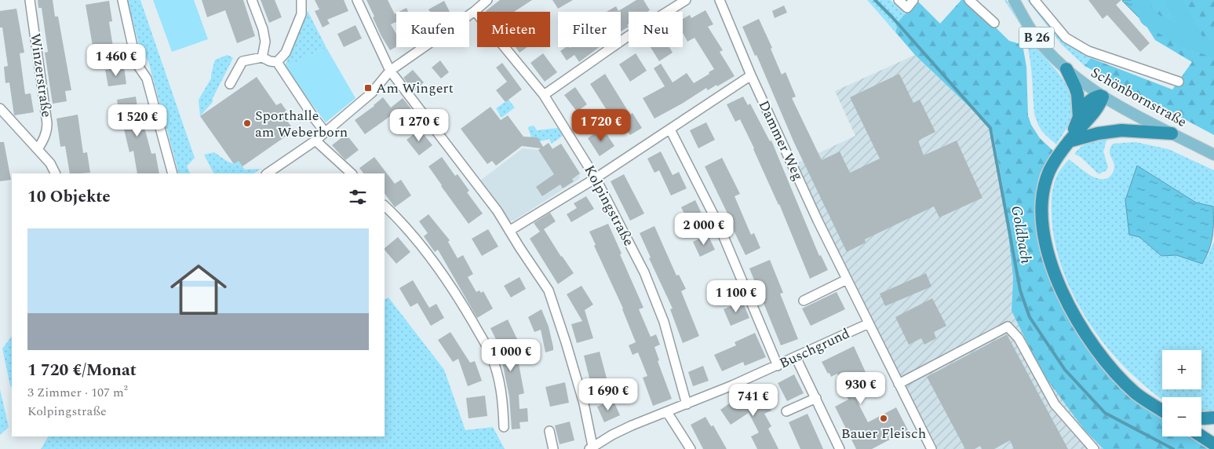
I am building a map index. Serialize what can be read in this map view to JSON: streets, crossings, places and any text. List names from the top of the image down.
{
  "streets": {
    "main road": ["B 26", "Schönbornstraße"],
    "street": [
      "Winzerstraße",
      "Dammer Weg",
      "Kolpingstraße",
      "Buschgrund"
    ]
  },
  "crossings": [
    ["Dammer Weg", "Buschgrund"],
    ["Kolpingstraße", "Buschgrund"]
  ],
  "water": ["Goldbach"],
  "places": {
    "transit": ["Am Wingert"],
    "other": ["Sporthalle am Weberborn", "Bauer Fleisch"]
  },
  "page": {
    "chip": [
      "Kaufen",
      "Mieten",
      "Filter",
      "Neu"
    ],
    "price": [
      "1 460 €",
      "1 520 €",
      "1 270 €",
      "1 720 €",
      "2 000 €",
      "1 100 €",
      "1 000 €",
      "930 €",
      "1 690 €",
      "741 €"
    ],
    "heading": "10 Objekte",
    "list": [
      {
        "name": "1 720 €/Monat",
        "note": "3 Zimmer · 107 m² · Kolpingstraße"
      }
    ],
    "map_buttons": ["+", "−"]
  }
}
